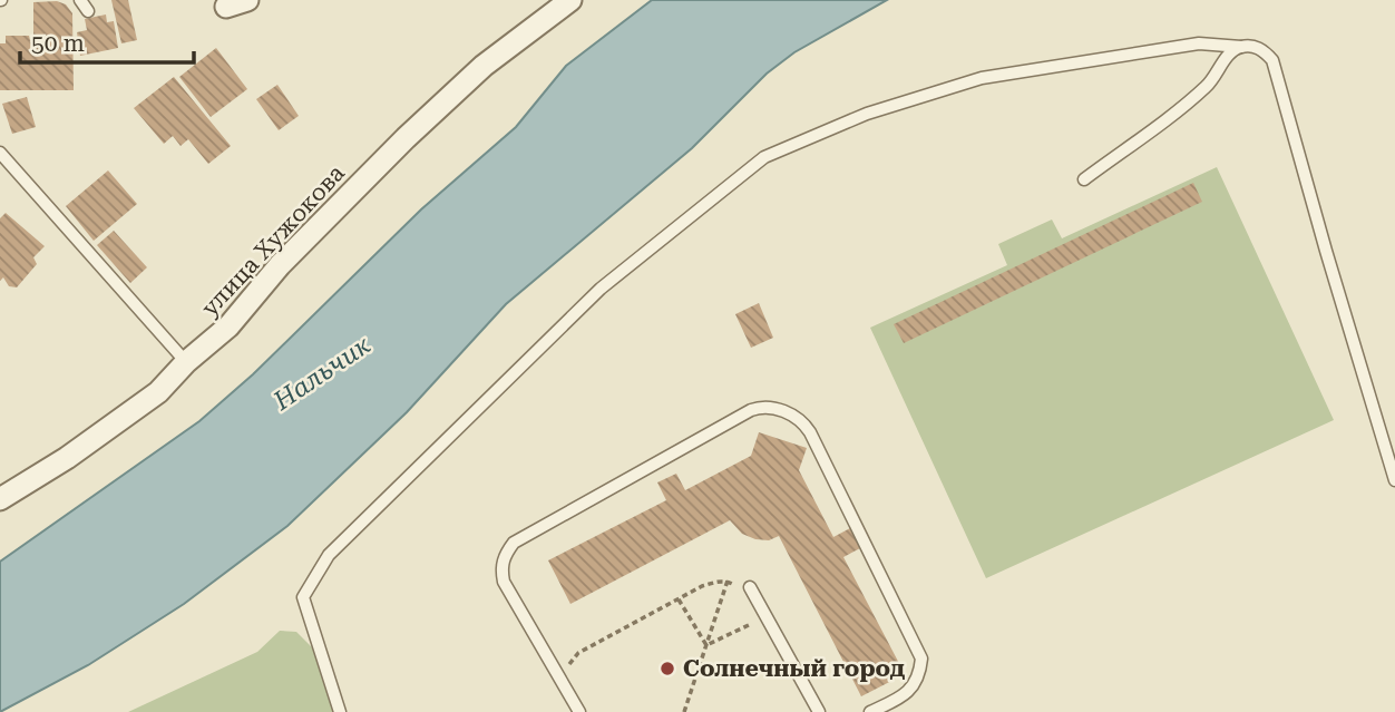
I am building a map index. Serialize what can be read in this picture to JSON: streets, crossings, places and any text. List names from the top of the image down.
{
  "streets": {
    "street": ["улица Хужокова"]
  },
  "water": ["Нальчик"],
  "places": ["Солнечный город"],
  "scale_bar": "50 m"
}
